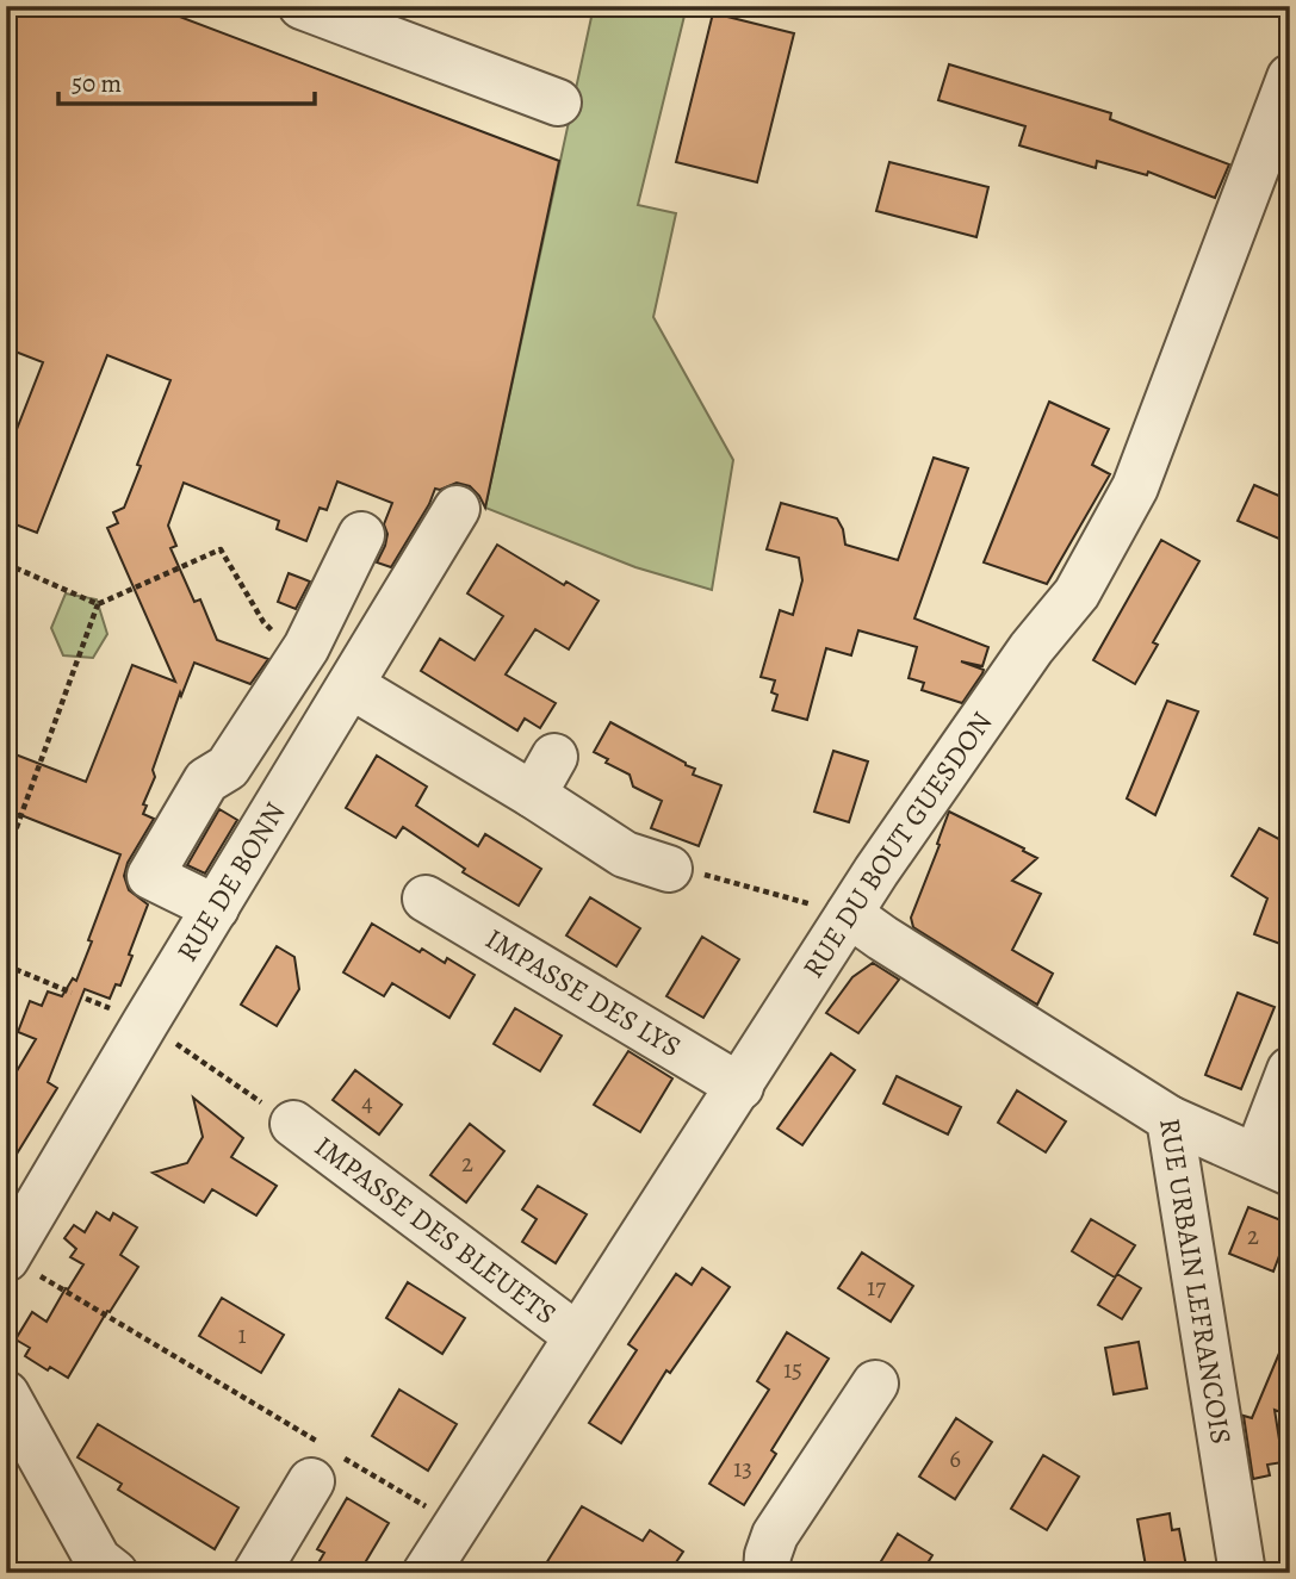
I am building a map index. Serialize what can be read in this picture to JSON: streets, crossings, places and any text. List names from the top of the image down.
{
  "streets": {
    "street": [
      "RUE DU BOUT GUESDON",
      "RUE DE BONN",
      "IMPASSE DES LYS",
      "IMPASSE DES BLEUETS",
      "RUE URBAIN LEFRANCOIS"
    ]
  },
  "crossings": [
    ["RUE DU BOUT GUESDON", "IMPASSE DES LYS"],
    ["RUE DU BOUT GUESDON", "IMPASSE DES BLEUETS"],
    ["RUE DU BOUT GUESDON", "RUE URBAIN LEFRANCOIS"]
  ],
  "house_numbers": [
    "4",
    "2",
    "2",
    "17",
    "1",
    "15",
    "6",
    "13"
  ],
  "scale_bar": "50 m"
}
